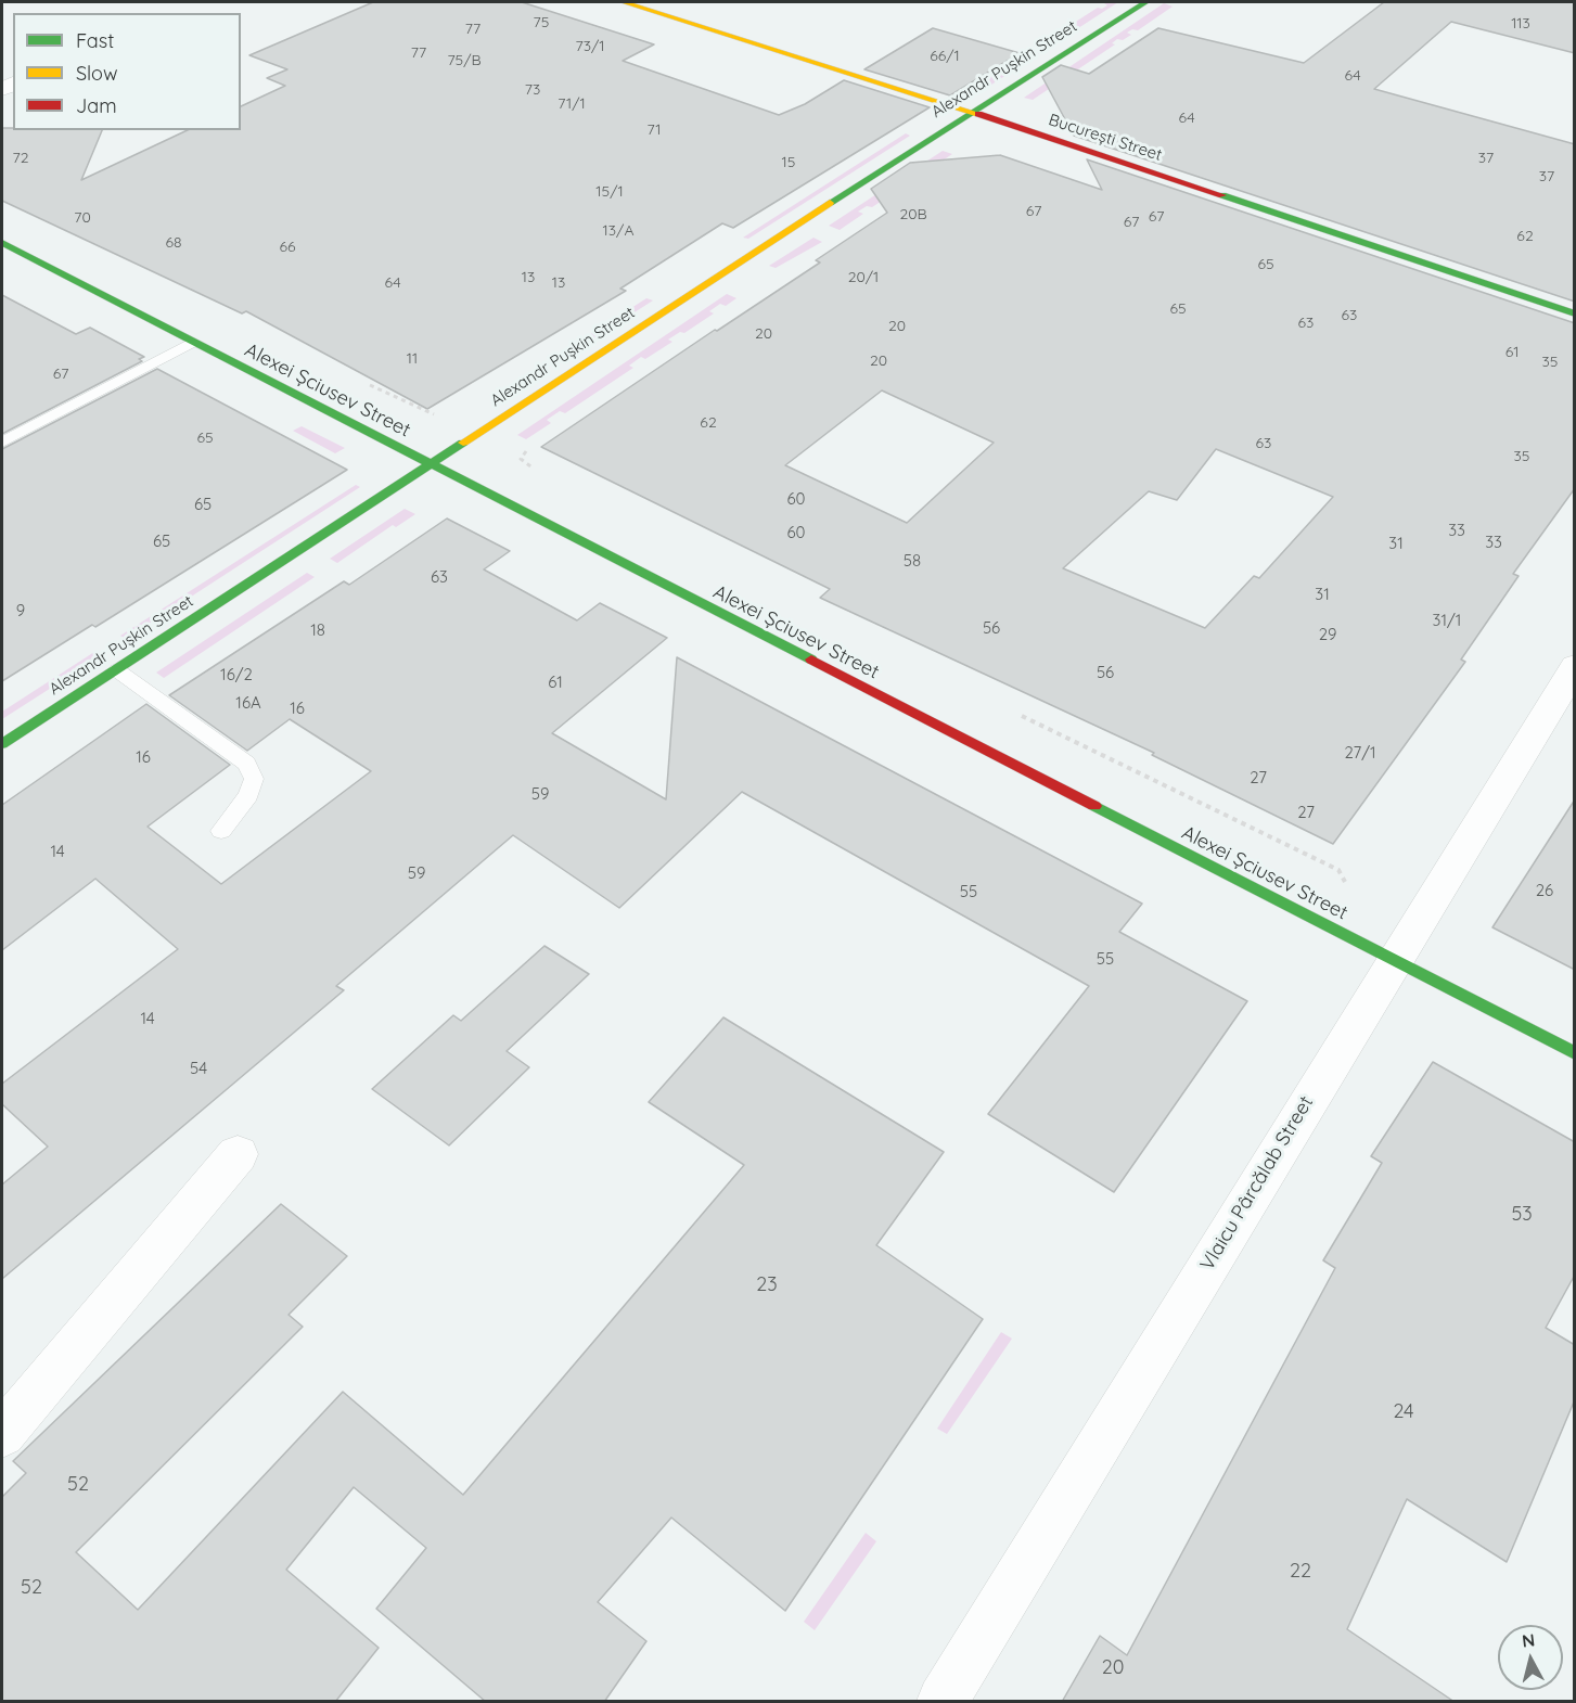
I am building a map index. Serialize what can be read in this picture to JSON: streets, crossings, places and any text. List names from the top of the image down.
{
  "streets": {
    "main road": ["Alexandr Pușkin Street", "București Street", "Alexei Șciusev Street"],
    "street": ["Vlaicu Pârcălab Street"]
  },
  "crossings": [
    ["Alexandr Pușkin Street", "București Street"],
    ["Alexandr Pușkin Street", "Alexei Șciusev Street"],
    ["Alexei Șciusev Street", "Vlaicu Pârcălab Street"]
  ],
  "house_numbers": [
    "75",
    "113",
    "77",
    "73/1",
    "77",
    "66/1",
    "75/B",
    "64",
    "73",
    "71/1",
    "64",
    "71",
    "72",
    "37",
    "15",
    "37",
    "15/1",
    "67",
    "20B",
    "67",
    "70",
    "67",
    "13/A",
    "62",
    "68",
    "66",
    "65",
    "13",
    "20/1",
    "64",
    "13",
    "65",
    "63",
    "63",
    "20",
    "20",
    "61",
    "11",
    "20",
    "35",
    "67",
    "62",
    "65",
    "63",
    "35",
    "60",
    "65",
    "33",
    "60",
    "65",
    "33",
    "31",
    "58",
    "63",
    "31",
    "9",
    "31/1",
    "56",
    "18",
    "29",
    "56",
    "16/2",
    "61",
    "16A",
    "16",
    "27/1",
    "16",
    "27",
    "59",
    "27",
    "14",
    "59",
    "26",
    "55",
    "55",
    "14",
    "54",
    "53",
    "23",
    "24",
    "52",
    "22",
    "52",
    "20"
  ],
  "legend": ["Fast", "Slow", "Jam"],
  "north": "top"
}
